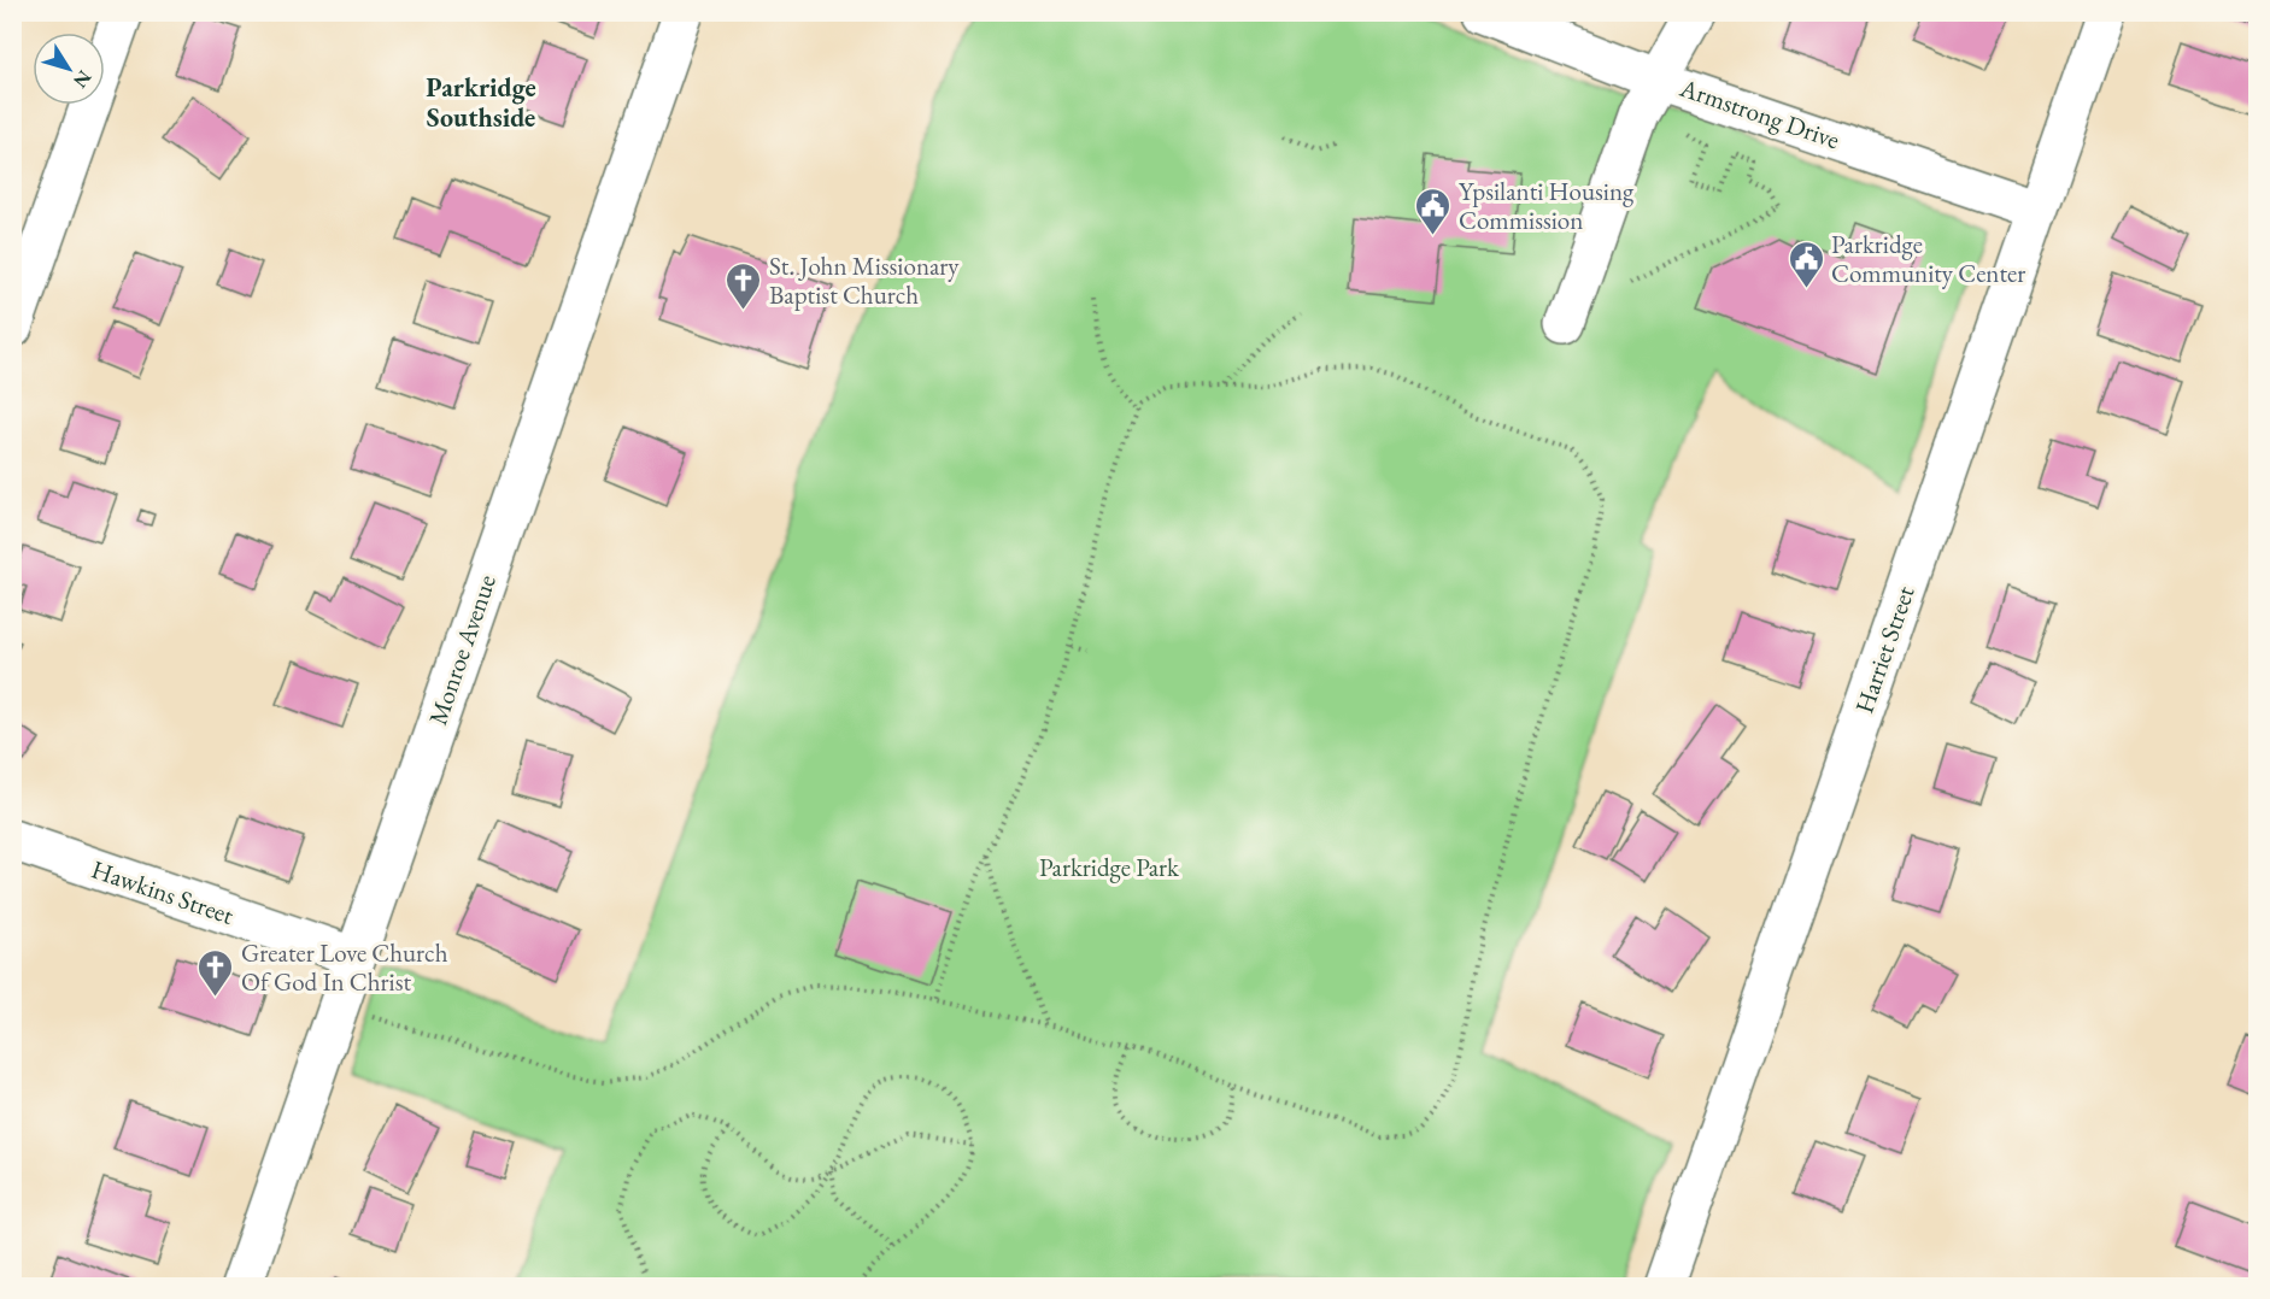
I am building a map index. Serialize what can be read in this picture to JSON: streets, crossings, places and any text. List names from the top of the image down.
{
  "streets": {
    "street": [
      "Armstrong Drive",
      "Monroe Avenue",
      "Harriet Street",
      "Hawkins Street"
    ]
  },
  "crossings": [
    ["Armstrong Drive", "Harriet Street"],
    ["Monroe Avenue", "Hawkins Street"]
  ],
  "districts": ["Parkridge Southside"],
  "parks": ["Parkridge Park"],
  "places": {
    "public building": ["Ypsilanti Housing Commission", "Parkridge Community Center"],
    "church": ["St. John Missionary Baptist Church", "Greater Love Church Of God In Christ"]
  },
  "north": "bottom right"
}
